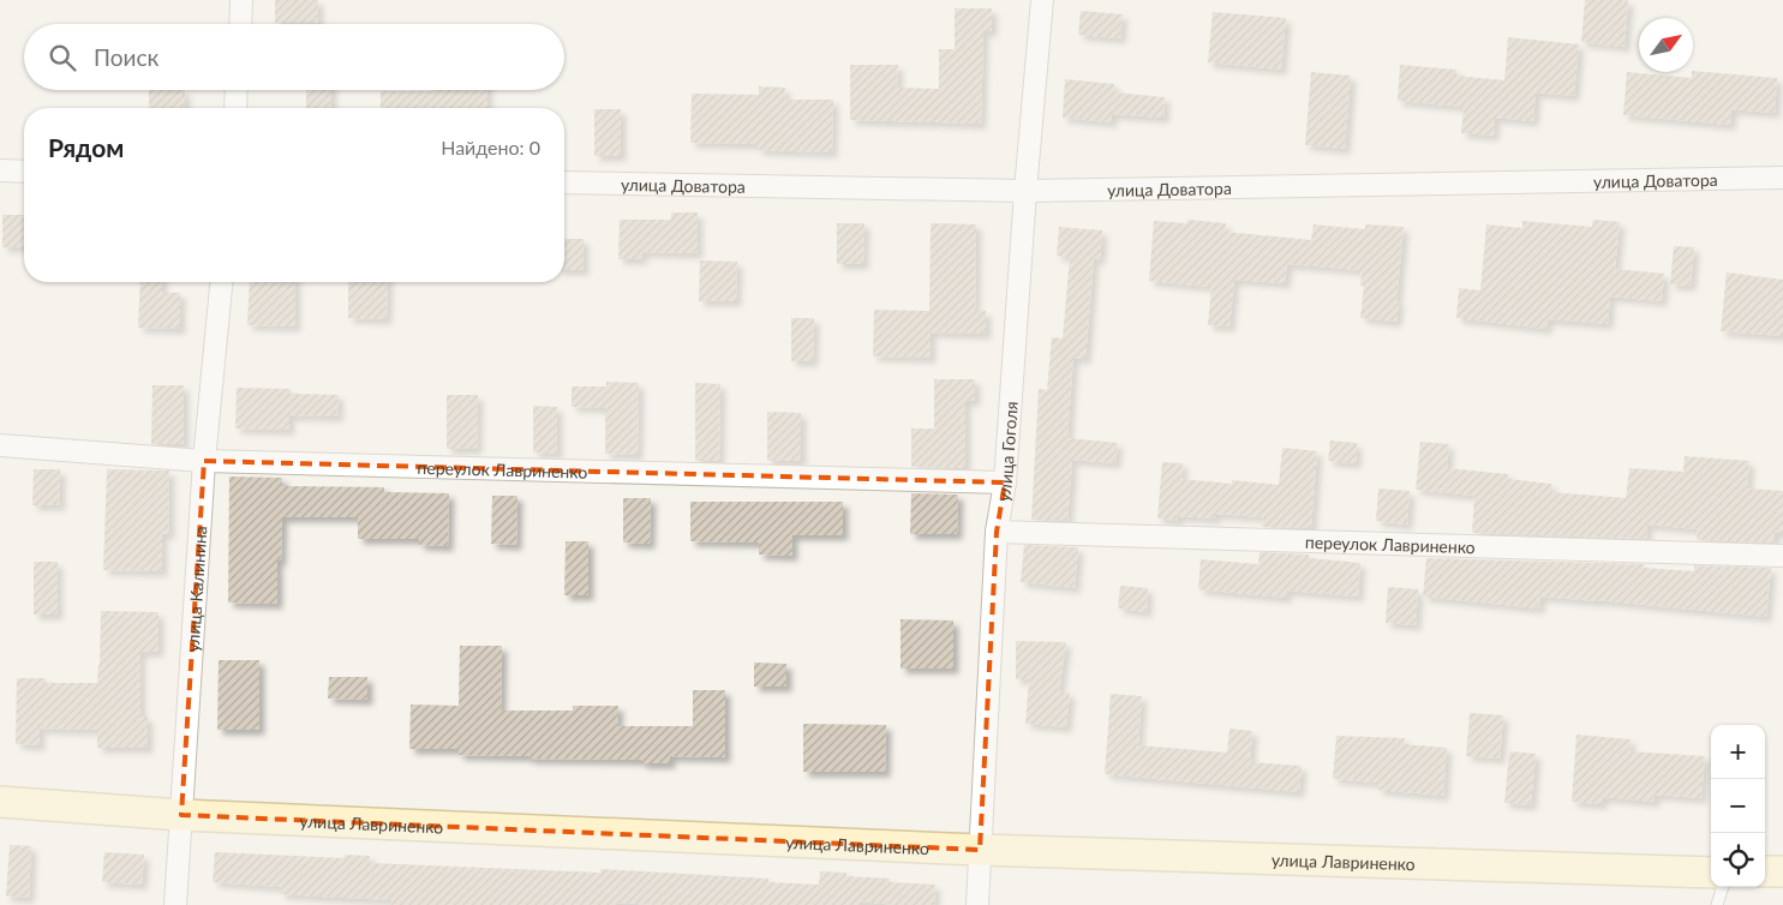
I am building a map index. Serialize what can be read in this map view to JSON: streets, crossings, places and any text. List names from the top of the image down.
{
  "streets": {
    "main road": ["улица Лавриненко"],
    "street": [
      "улица Доватора",
      "улица Гоголя",
      "переулок Лавриненко",
      "улица Калинина"
    ]
  },
  "crossings": [
    ["улица Доватора", "улица Гоголя"],
    ["улица Гоголя", "переулок Лавриненко"],
    ["улица Гоголя", "улица Лавриненко"],
    ["переулок Лавриненко", "улица Калинина"],
    ["улица Калинина", "улица Лавриненко"]
  ],
  "north": "top right",
  "page": {
    "search": "Поиск",
    "heading": ["Рядом", "Найдено: 0"],
    "map_buttons": ["+", "−"]
  }
}
